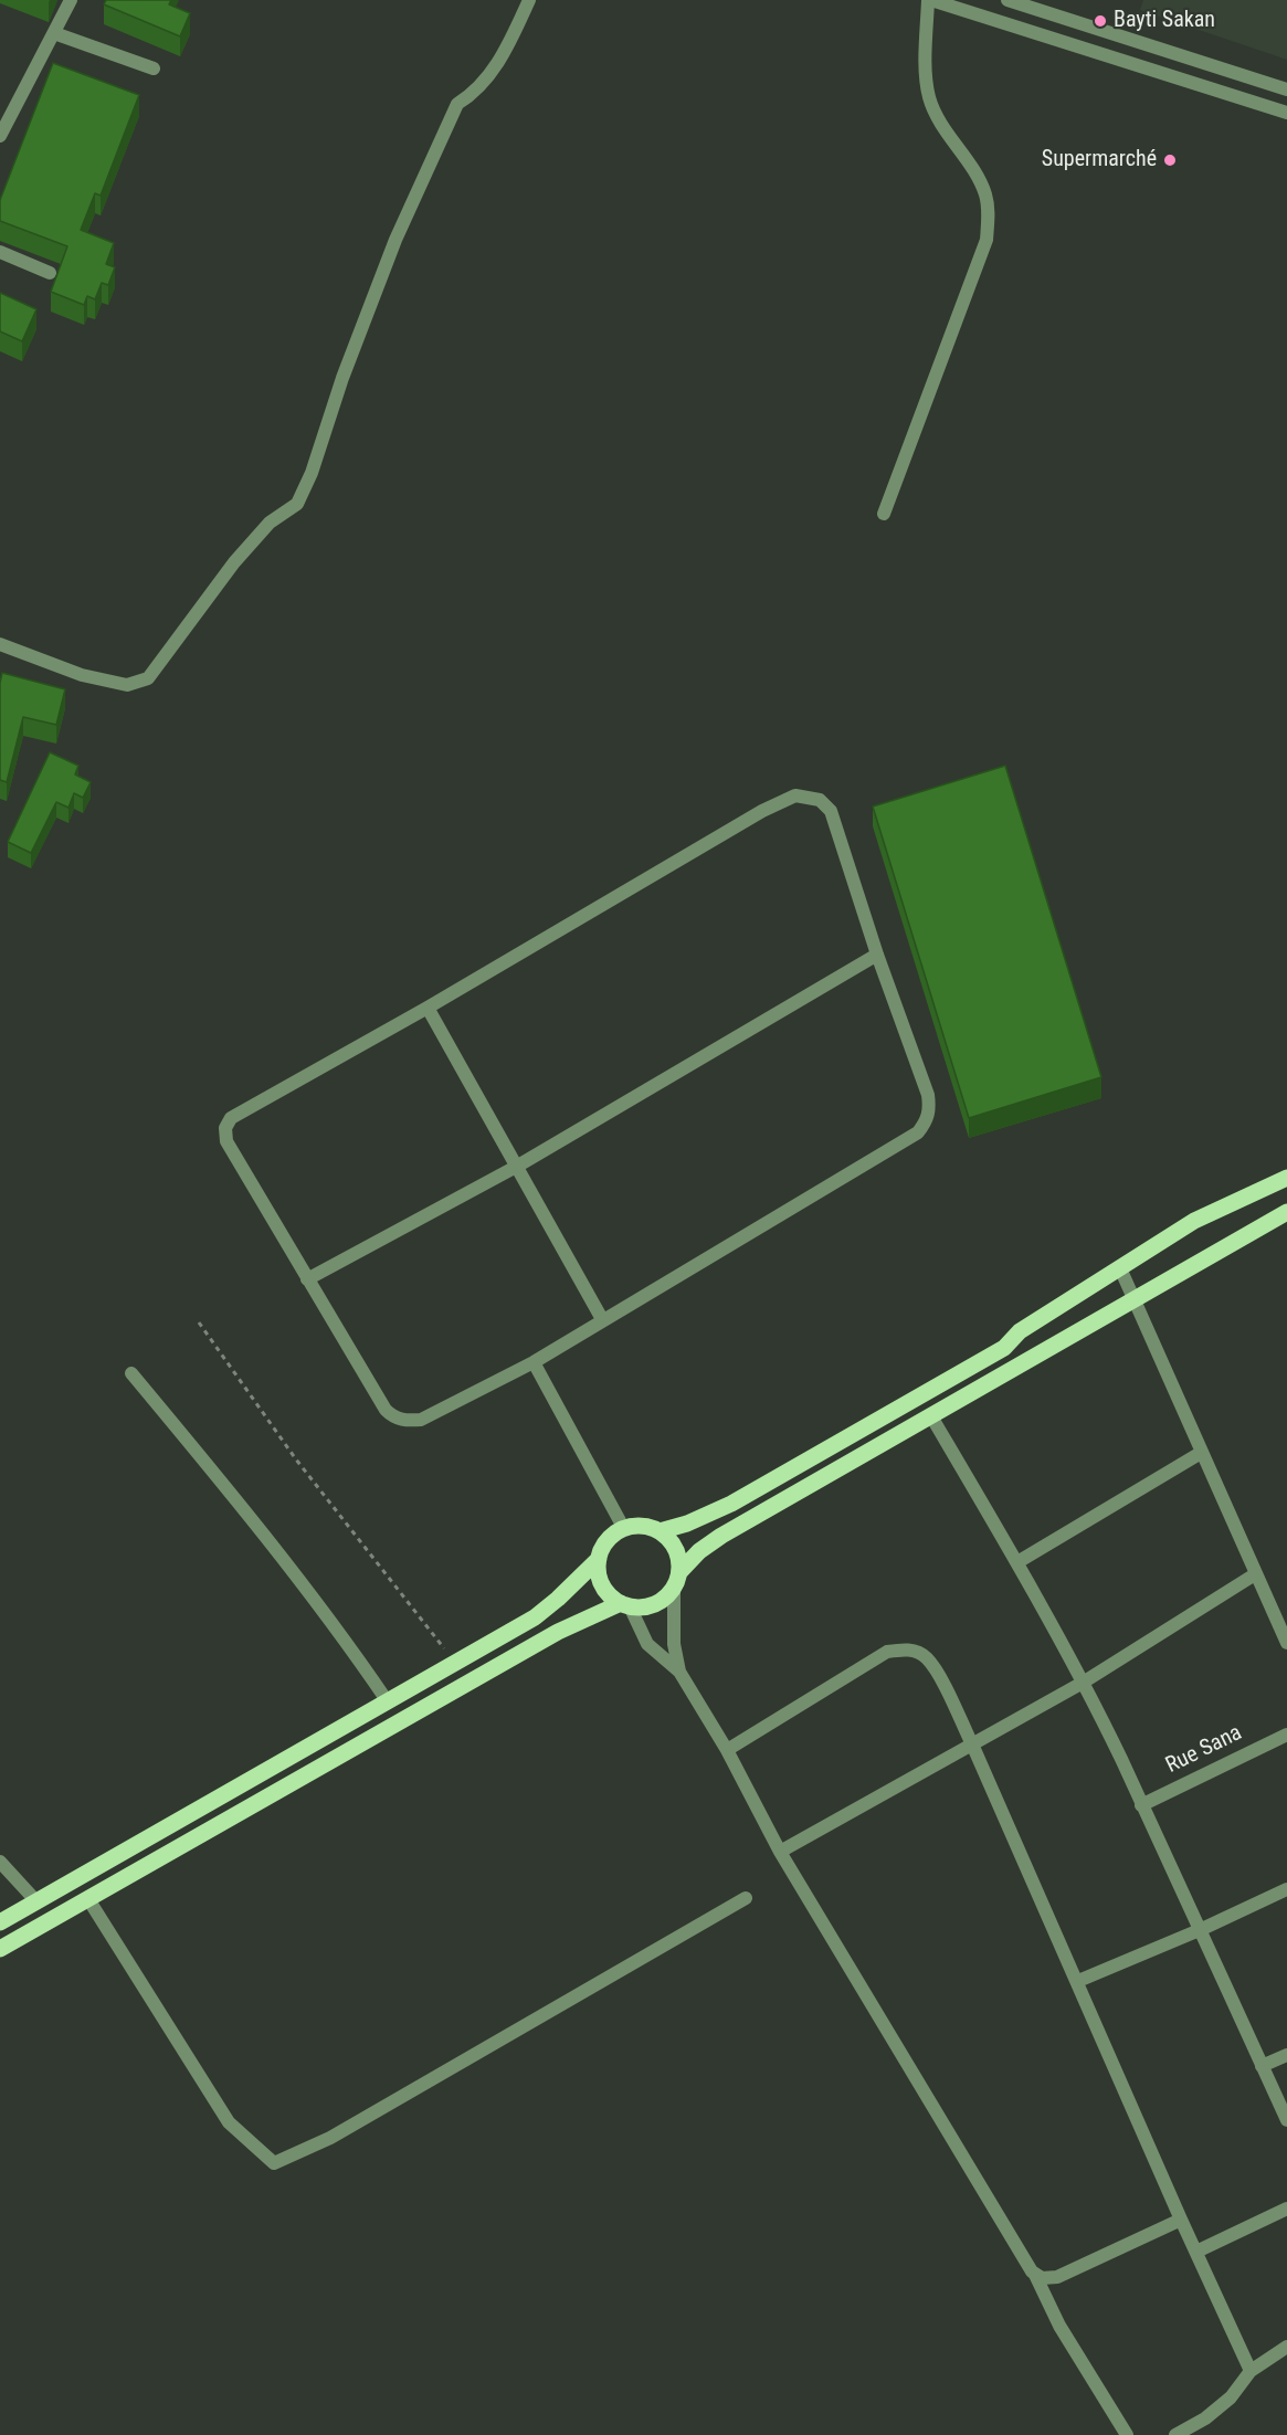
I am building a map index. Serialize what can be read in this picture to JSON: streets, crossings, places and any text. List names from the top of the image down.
{
  "streets": {
    "street": ["Rue Sana"]
  },
  "places": ["Bayti Sakan", "Supermarché"]
}
